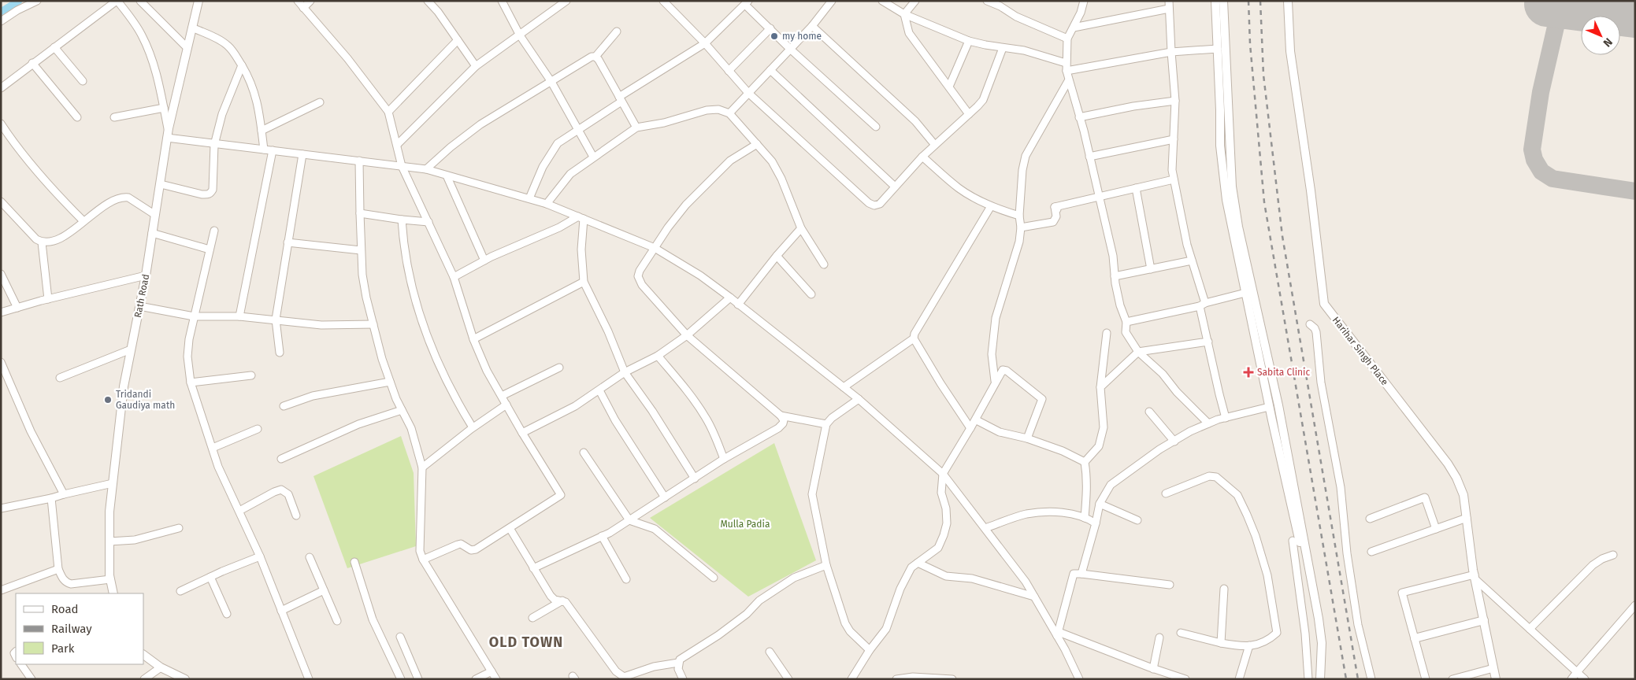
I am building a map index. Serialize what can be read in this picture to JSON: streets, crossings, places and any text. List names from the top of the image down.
{
  "streets": {
    "street": ["Rath Road", "Harihar Singh Place"]
  },
  "districts": ["OLD TOWN"],
  "parks": ["Mulla Padia"],
  "places": {
    "other": ["my home", "Tridandi Gaudiya math"],
    "health": ["Sabita Clinic"]
  },
  "legend": ["Road", "Railway", "Park"],
  "north": "bottom right"
}
